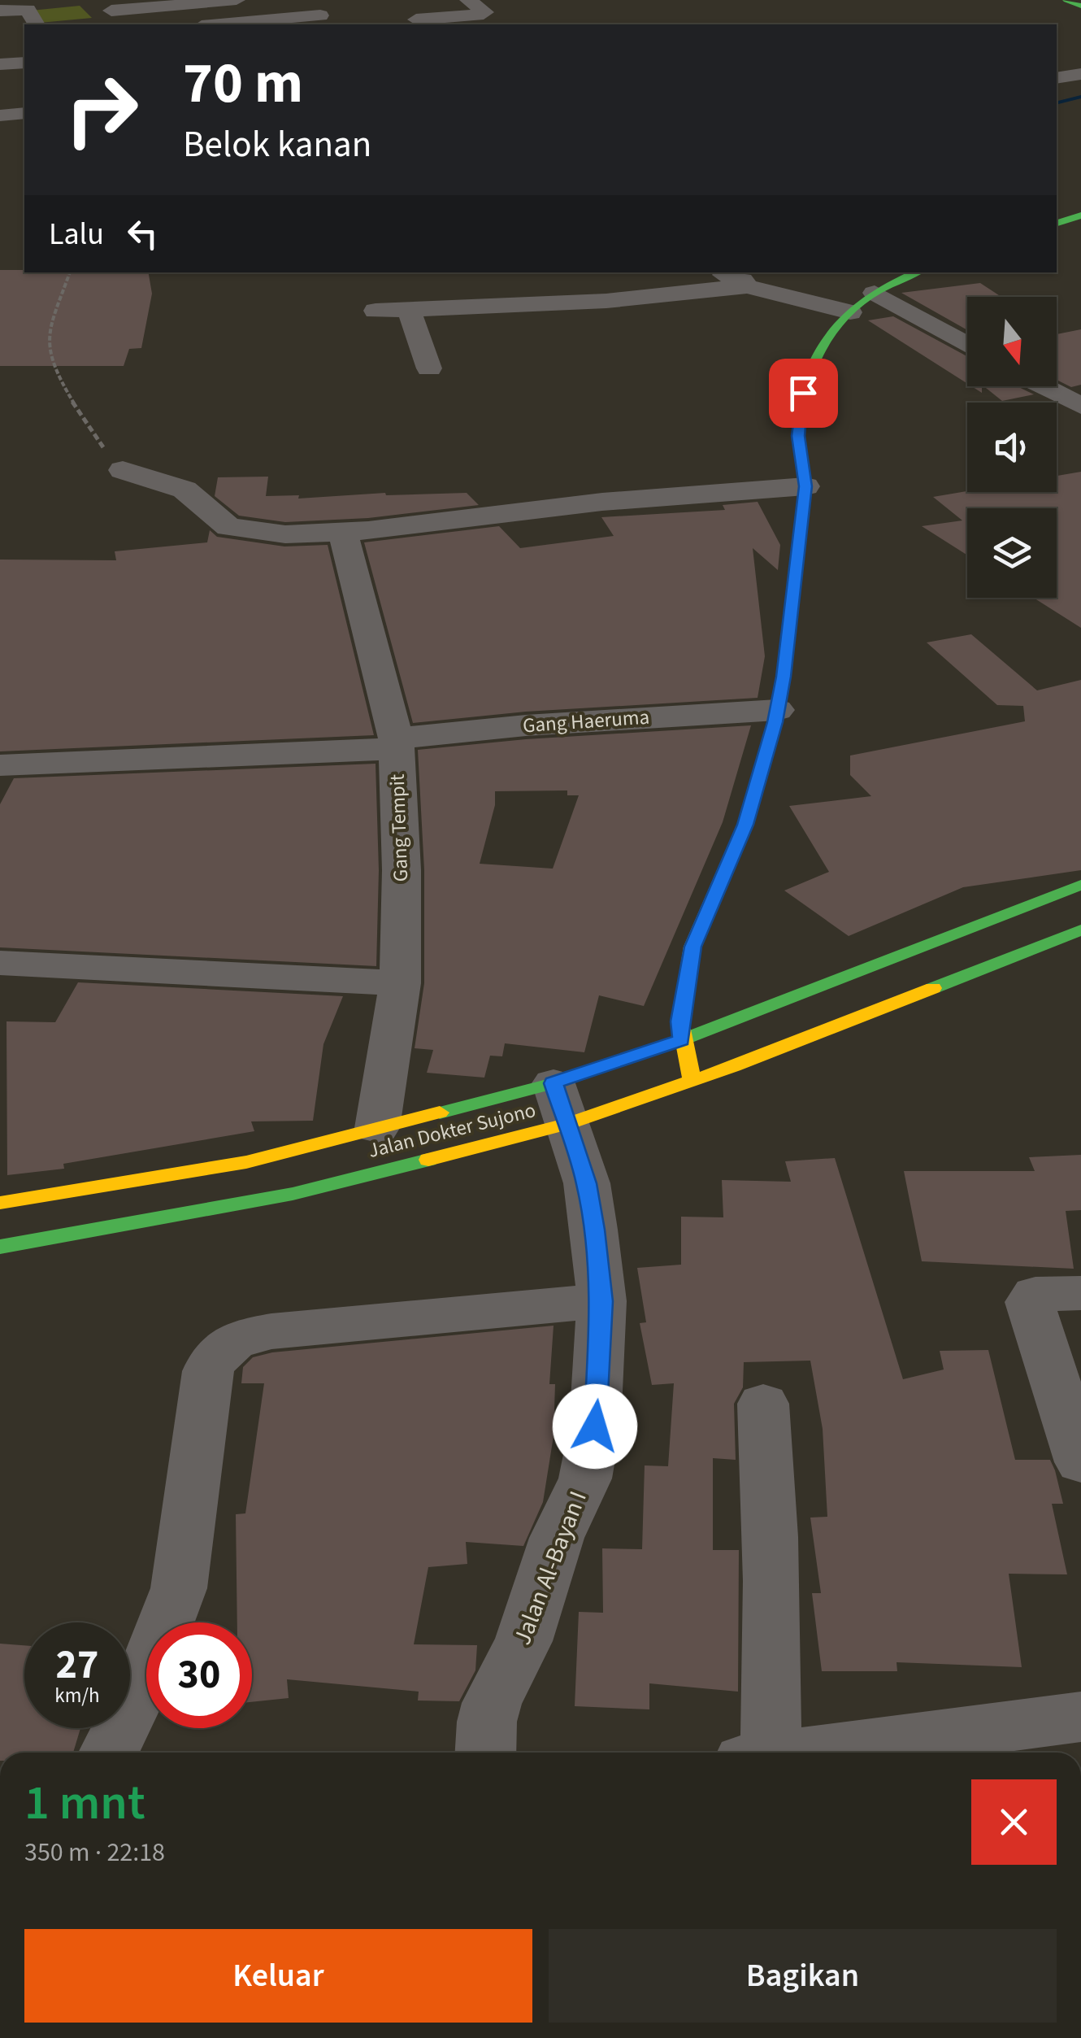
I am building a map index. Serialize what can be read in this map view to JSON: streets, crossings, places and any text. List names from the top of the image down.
{
  "streets": {
    "main road": ["Jalan Dokter Sujono"],
    "street": ["Gang Haeruma", "Gang Tempit", "Jalan Al-Bayan I"]
  },
  "crossings": [
    ["Gang Haeruma", "Gang Tempit"],
    ["Jalan Dokter Sujono", "Jalan Al-Bayan I"]
  ],
  "north": "bottom",
  "page": {
    "turn": ["70 m", "Belok kanan"],
    "then": "Lalu",
    "speed": "27 km/h",
    "limit": "30",
    "heading": ["1 mnt", "350 m · 22:18"],
    "buttons": ["Keluar", "Bagikan"]
  }
}
